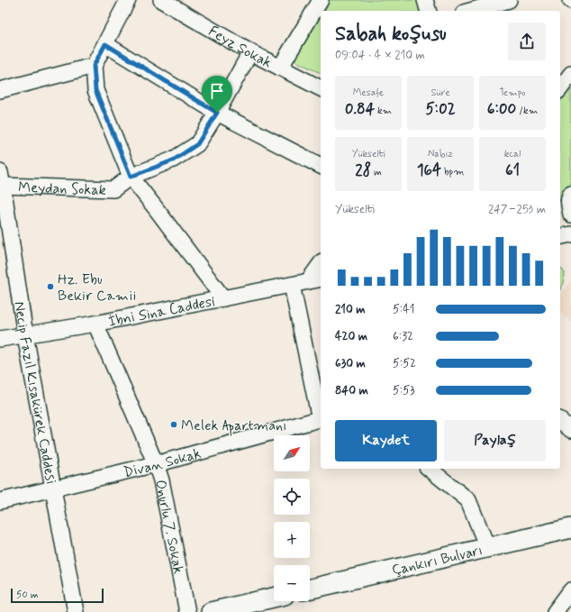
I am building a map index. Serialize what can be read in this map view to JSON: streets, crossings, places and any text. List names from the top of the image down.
{
  "streets": {
    "main road": ["Çankırı Bulvarı"],
    "street": [
      "Feyz Sokak",
      "Meydan Sokak",
      "İbni Sina Caddesi",
      "Necip Fazıl Kısakürek Caddesi",
      "Divan Sokak",
      "Onurlu 7. Sokak"
    ]
  },
  "crossings": [
    ["Feyz Sokak", "Meydan Sokak"],
    ["Meydan Sokak", "Necip Fazıl Kısakürek Caddesi"],
    ["İbni Sina Caddesi", "Necip Fazıl Kısakürek Caddesi"],
    ["İbni Sina Caddesi", "Onurlu 7. Sokak"],
    ["Necip Fazıl Kısakürek Caddesi", "Divan Sokak"],
    ["Divan Sokak", "Onurlu 7. Sokak"]
  ],
  "places": ["Hz. Ebu Bekir Camii", "Melek Apartmanı"],
  "scale_bar": "50 m",
  "north": "top right",
  "page": {
    "heading": ["Sabah koşusu", "09:04 · 4 × 210 m"],
    "stats": [
      ["Mesafe", "0.84 km"],
      ["Süre", "5:02"],
      ["Tempo", "6:00 /km"],
      ["Yükselti", "28 m"],
      ["Nabız", "164 bpm"],
      ["kcal", "61"]
    ],
    "chart": ["Yükselti", "247–253 m"],
    "list": [
      {
        "name": "210 m",
        "note": "5:41"
      },
      {
        "name": "420 m",
        "note": "6:32"
      },
      {
        "name": "630 m",
        "note": "5:52"
      },
      {
        "name": "840 m",
        "note": "5:53"
      }
    ],
    "buttons": ["Kaydet", "Paylaş"],
    "map_buttons": ["+", "−"],
    "scale": "50 m"
  }
}
